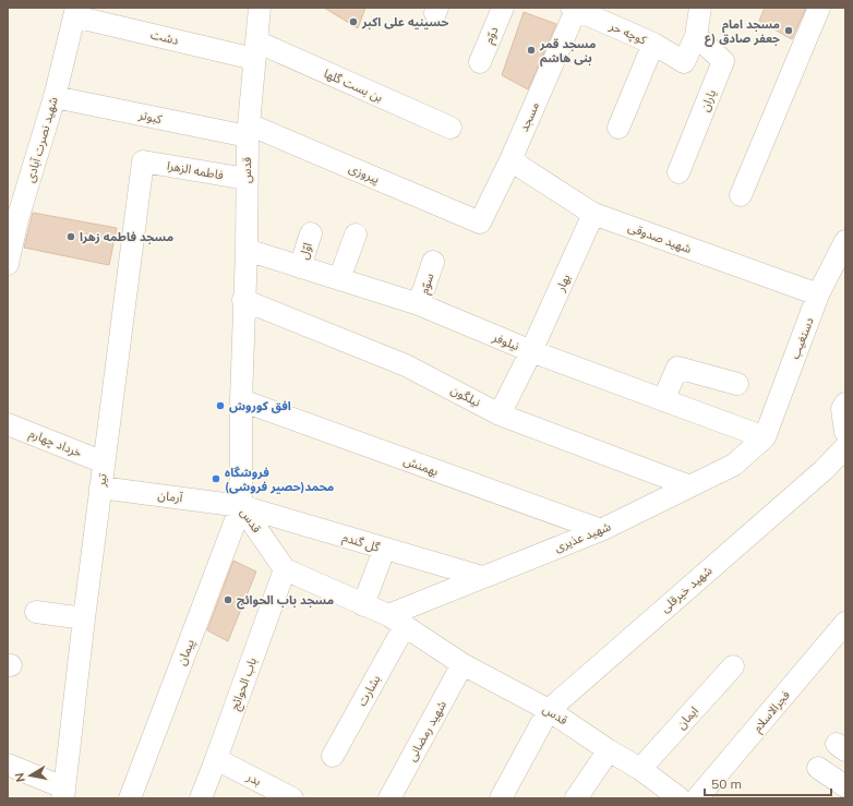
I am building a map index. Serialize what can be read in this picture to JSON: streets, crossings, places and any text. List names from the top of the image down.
{
  "streets": {
    "street": [
      "کوچه حر",
      "دوّم",
      "دشت",
      "بن بست گلها",
      "یاران",
      "کبوتر",
      "مسجد",
      "شهید نصرت آبادی",
      "فاطمه الزهرا",
      "قدس",
      "پیروزی",
      "شهید صدوقی",
      "اوّل",
      "بهار",
      "سوّم",
      "دستغیب",
      "نیلوفر",
      "نیلگون",
      "خرداد چهارم",
      "بهمنش",
      "تیر",
      "آرمان",
      "شهید عذیری",
      "گل گندم",
      "شهید خیرقلی",
      "پیمان",
      "باب الحوائج",
      "بشارت",
      "فجرالاسلام",
      "ایمان",
      "شهید رمضانی",
      "بدر"
    ]
  },
  "crossings": [
    ["کوچه حر", "یاران"],
    ["کوچه حر", "مسجد"],
    ["دشت", "بن بست گلها"],
    ["دشت", "شهید نصرت آبادی"],
    ["دشت", "قدس"],
    ["بن بست گلها", "قدس"],
    ["کبوتر", "شهید نصرت آبادی"],
    ["کبوتر", "قدس"],
    ["کبوتر", "پیروزی"],
    ["مسجد", "پیروزی"],
    ["مسجد", "شهید صدوقی"],
    ["فاطمه الزهرا", "قدس"],
    ["فاطمه الزهرا", "تیر"],
    ["قدس", "پیروزی"],
    ["قدس", "نیلوفر"],
    ["قدس", "نیلگون"],
    ["قدس", "بهمنش"],
    ["قدس", "آرمان"],
    ["قدس", "شهید عذیری"],
    ["قدس", "گل گندم"],
    ["قدس", "شهید خیرقلی"],
    ["قدس", "پیمان"],
    ["قدس", "باب الحوائج"],
    ["قدس", "بشارت"],
    ["قدس", "ایمان"],
    ["قدس", "شهید رمضانی"],
    ["شهید صدوقی", "بهار"],
    ["شهید صدوقی", "دستغیب"],
    ["اوّل", "نیلوفر"],
    ["بهار", "نیلوفر"],
    ["بهار", "نیلگون"],
    ["سوّم", "نیلوفر"],
    ["دستغیب", "نیلوفر"],
    ["دستغیب", "شهید عذیری"],
    ["نیلوفر", "شهید عذیری"],
    ["نیلگون", "شهید عذیری"],
    ["خرداد چهارم", "تیر"],
    ["بهمنش", "شهید عذیری"],
    ["تیر", "آرمان"],
    ["آرمان", "گل گندم"],
    ["آرمان", "پیمان"],
    ["شهید عذیری", "گل گندم"],
    ["شهید عذیری", "بشارت"],
    ["گل گندم", "پیمان"],
    ["باب الحوائج", "بدر"]
  ],
  "places": [
    "حسینیه علی اکبر",
    "مسجد امام جعفر صادق (ع",
    "مسجد قمر بنی هاشم",
    "مسجد فاطمه زهرا",
    "افق کوروش",
    "فروشگاه محمد(حصیر فروشی)",
    "مسجد باب الحوائج"
  ],
  "scale_bar": "50 m",
  "north": "left"
}
